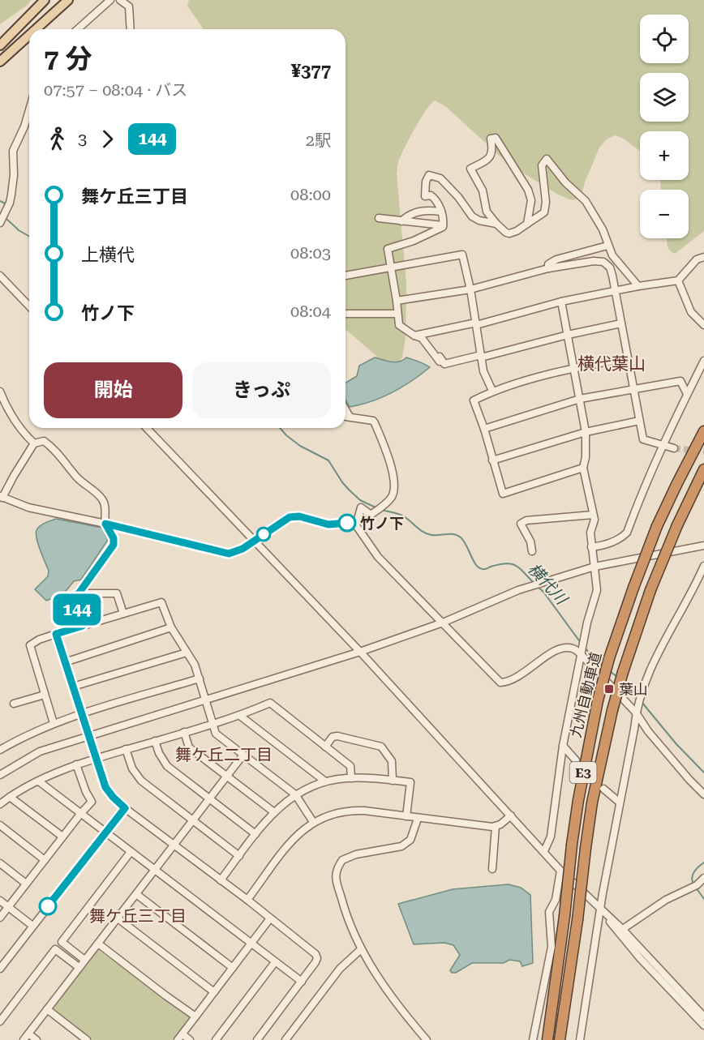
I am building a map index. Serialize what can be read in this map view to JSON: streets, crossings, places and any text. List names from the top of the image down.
{
  "streets": {
    "highway": ["九州自動車道", "E3"]
  },
  "districts": ["横代葉山", "舞ケ丘二丁目", "舞ケ丘三丁目"],
  "water": ["横代川"],
  "places": {
    "other": ["竹ノ下"],
    "transit": ["葉山"]
  },
  "lines": ["bus line 144"],
  "page": {
    "on_map": "144",
    "map_buttons": ["+", "−"],
    "heading": ["7 分", "07:57 – 08:04 · バス", "¥377"],
    "legs": ["3", "144", "2駅"],
    "list": [
      {
        "name": "舞ケ丘三丁目",
        "value": "08:00"
      },
      {
        "name": "上横代",
        "value": "08:03"
      },
      {
        "name": "竹ノ下",
        "value": "08:04"
      }
    ],
    "buttons": ["開始", "きっぷ"]
  }
}
